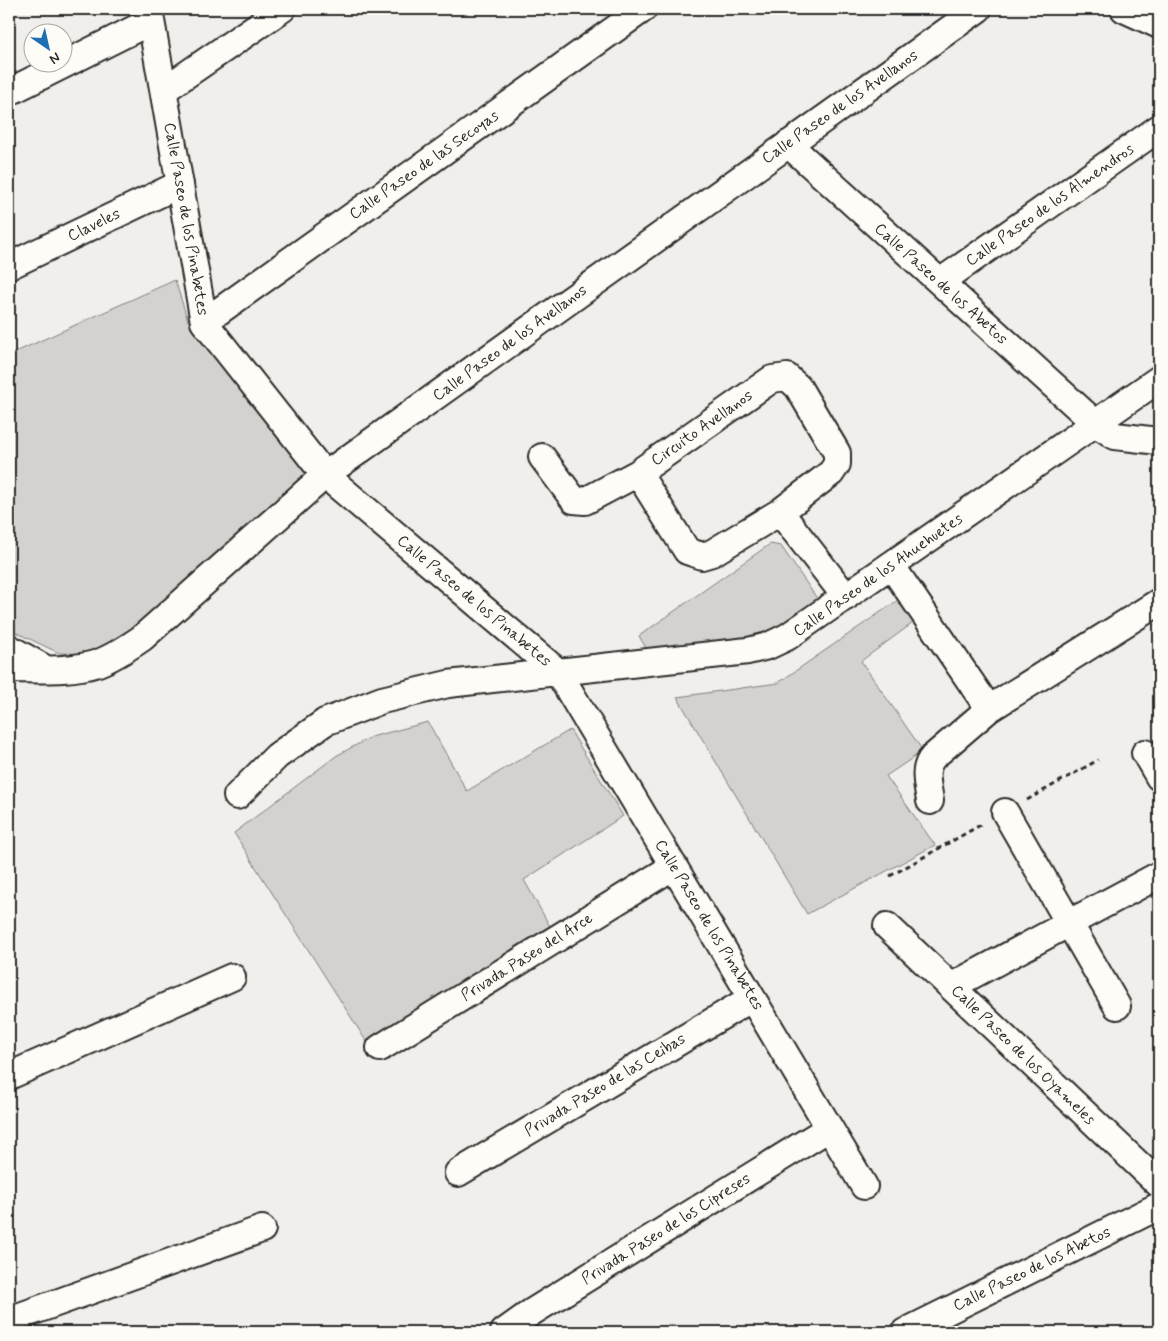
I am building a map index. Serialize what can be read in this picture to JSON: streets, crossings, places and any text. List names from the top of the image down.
{
  "streets": {
    "street": [
      "Calle Paseo de los Avellanos",
      "Calle Paseo de las Secoyas",
      "Calle Paseo de los Almendros",
      "Calle Paseo de los Pinabetes",
      "Claveles",
      "Calle Paseo de los Abetos",
      "Circuito Avellanos",
      "Calle Paseo de los Ahuehuetes",
      "Privada Paseo del Arce",
      "Calle Paseo de los Oyameles",
      "Privada Paseo de las Ceibas",
      "Privada Paseo de los Cipreses"
    ]
  },
  "crossings": [
    ["Calle Paseo de los Avellanos", "Calle Paseo de los Pinabetes"],
    ["Calle Paseo de los Avellanos", "Calle Paseo de los Abetos"],
    ["Calle Paseo de las Secoyas", "Calle Paseo de los Pinabetes"],
    ["Calle Paseo de los Almendros", "Calle Paseo de los Abetos"],
    ["Calle Paseo de los Pinabetes", "Claveles"],
    ["Calle Paseo de los Pinabetes", "Calle Paseo de los Ahuehuetes"],
    ["Calle Paseo de los Pinabetes", "Privada Paseo del Arce"],
    ["Calle Paseo de los Pinabetes", "Privada Paseo de las Ceibas"],
    ["Calle Paseo de los Pinabetes", "Privada Paseo de los Cipreses"],
    ["Calle Paseo de los Abetos", "Calle Paseo de los Ahuehuetes"]
  ],
  "north": "bottom right"
}
